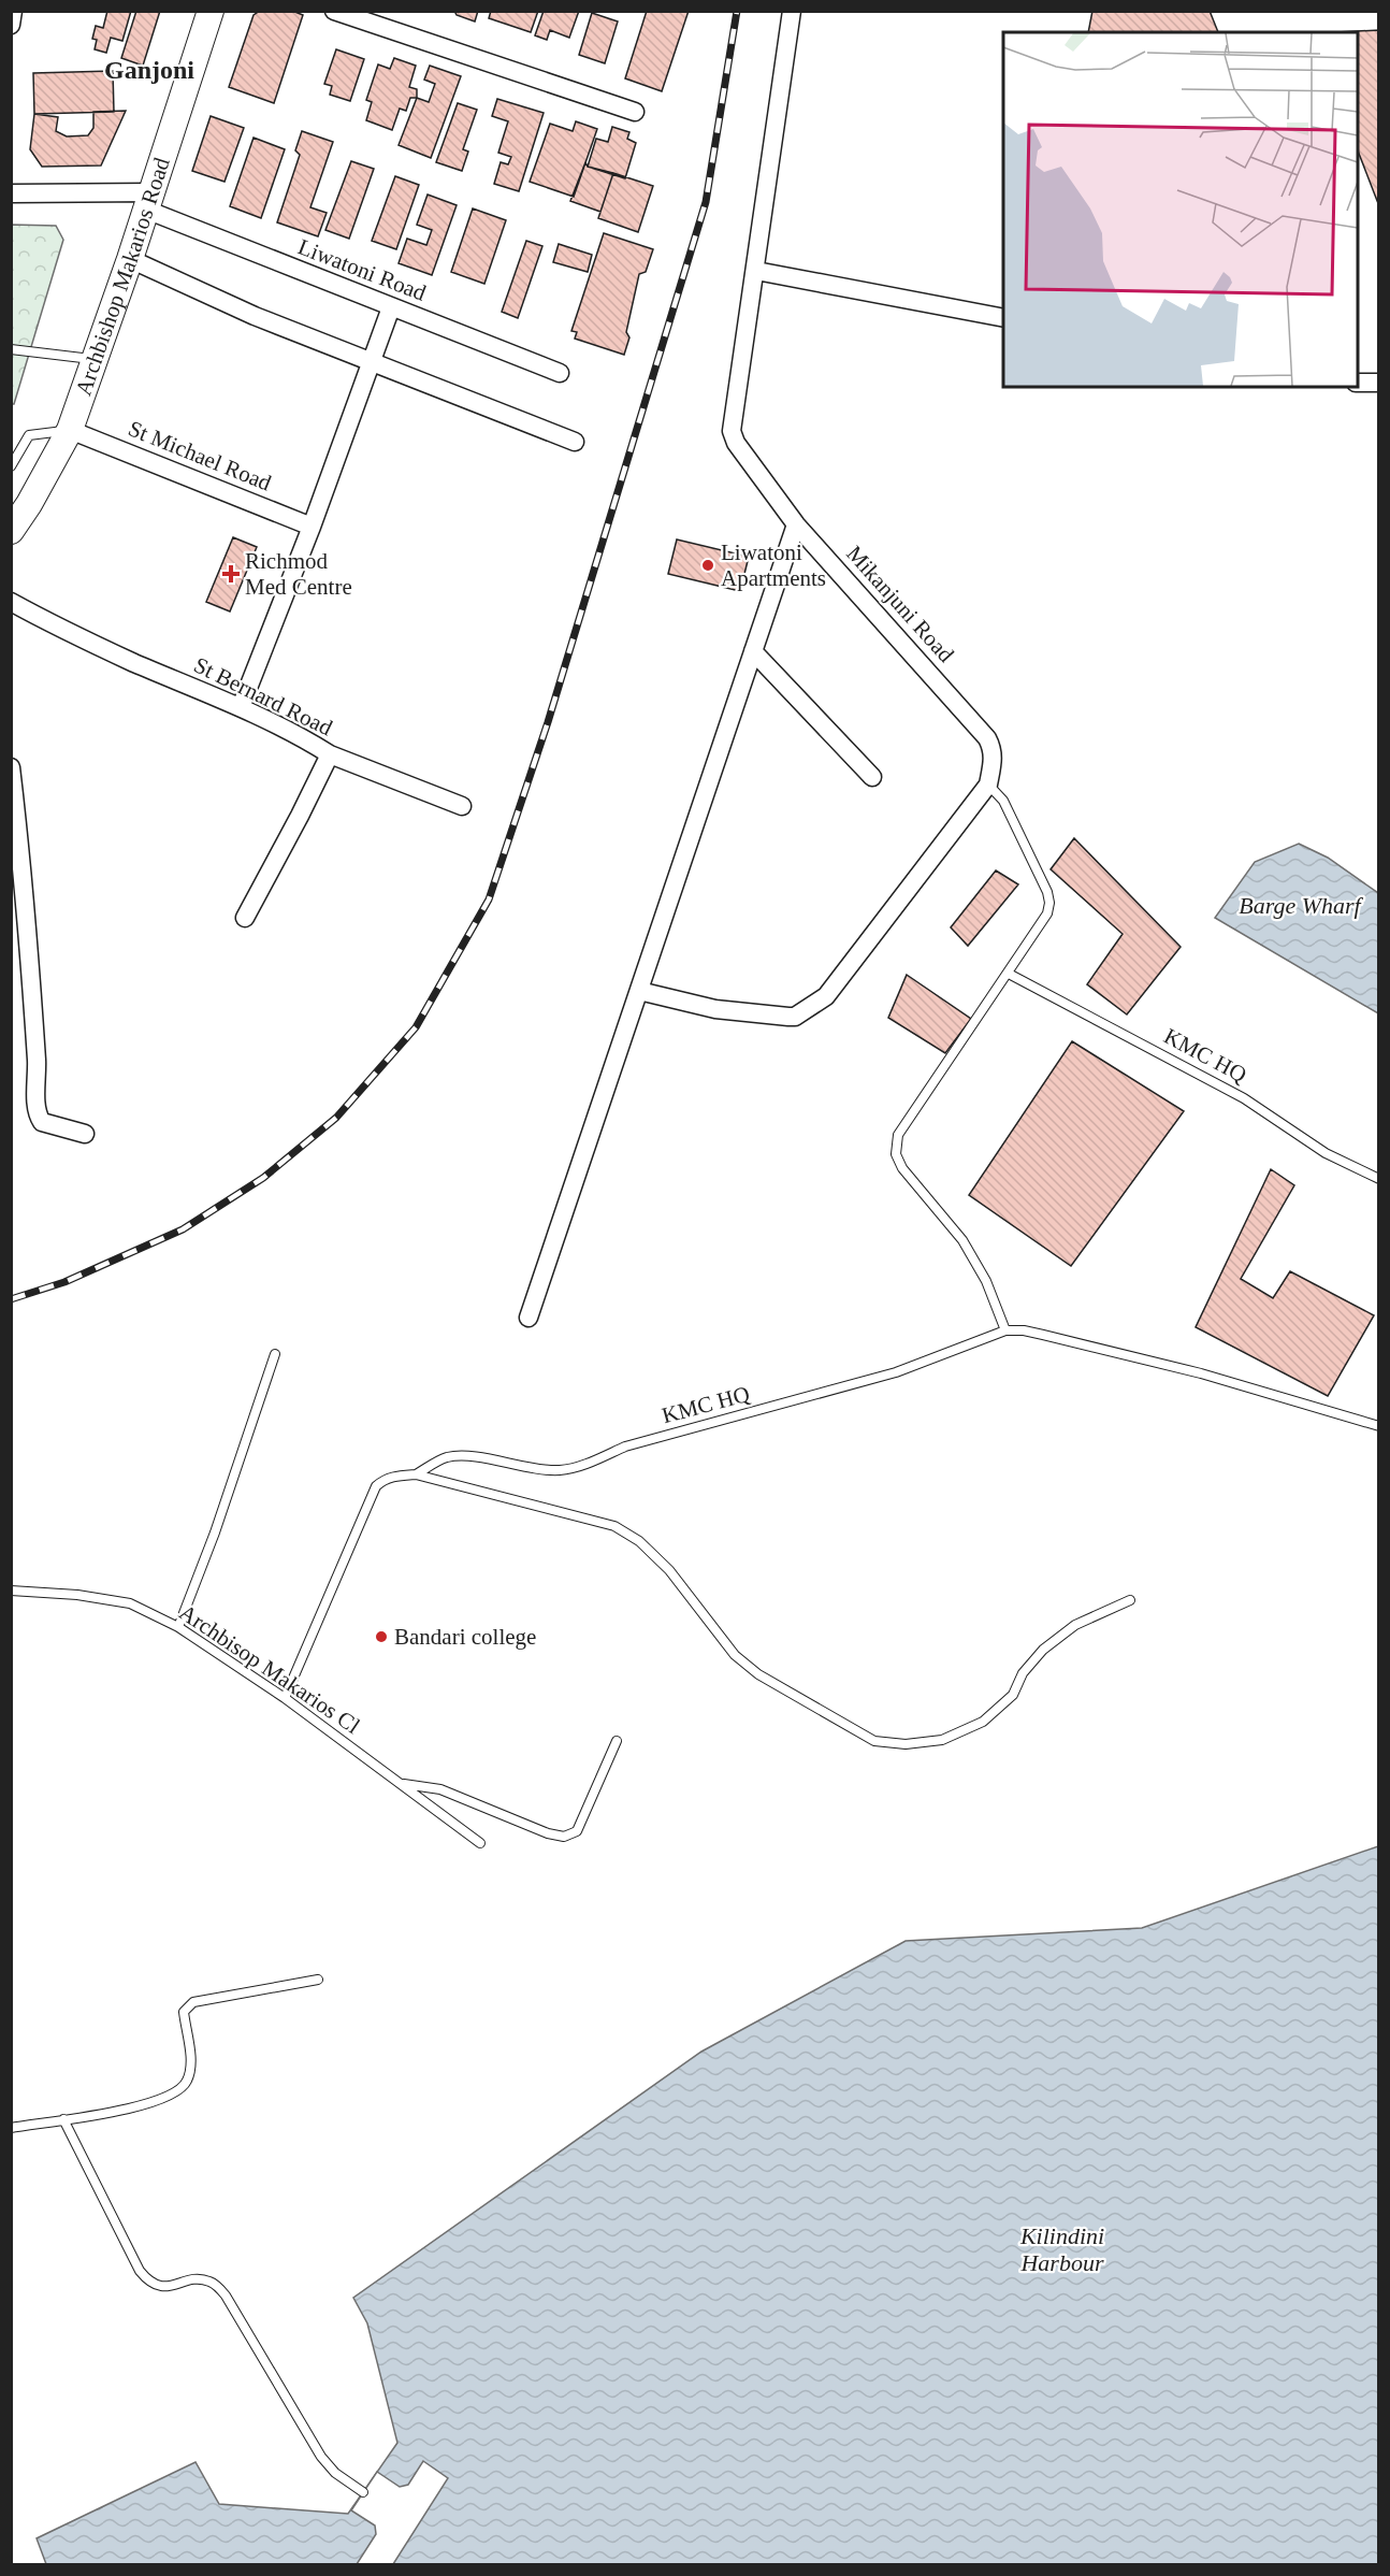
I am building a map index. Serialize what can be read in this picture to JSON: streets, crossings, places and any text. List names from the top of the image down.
{
  "streets": {
    "street": [
      "Liwatoni Road",
      "Archbishop Makarios Road",
      "St Michael Road",
      "Mikanjuni Road",
      "St Bernard Road"
    ],
    "lane": ["KMC HQ", "Archbisop Makarios Cl"]
  },
  "crossings": [
    ["Liwatoni Road", "Archbishop Makarios Road"],
    ["Archbishop Makarios Road", "St Michael Road"]
  ],
  "districts": ["Ganjoni"],
  "water": ["Barge Wharf", "Kilindini Harbour"],
  "places": {
    "other": ["Liwatoni Apartments", "Bandari college"],
    "health": ["Richmod Med Centre"]
  }
}
